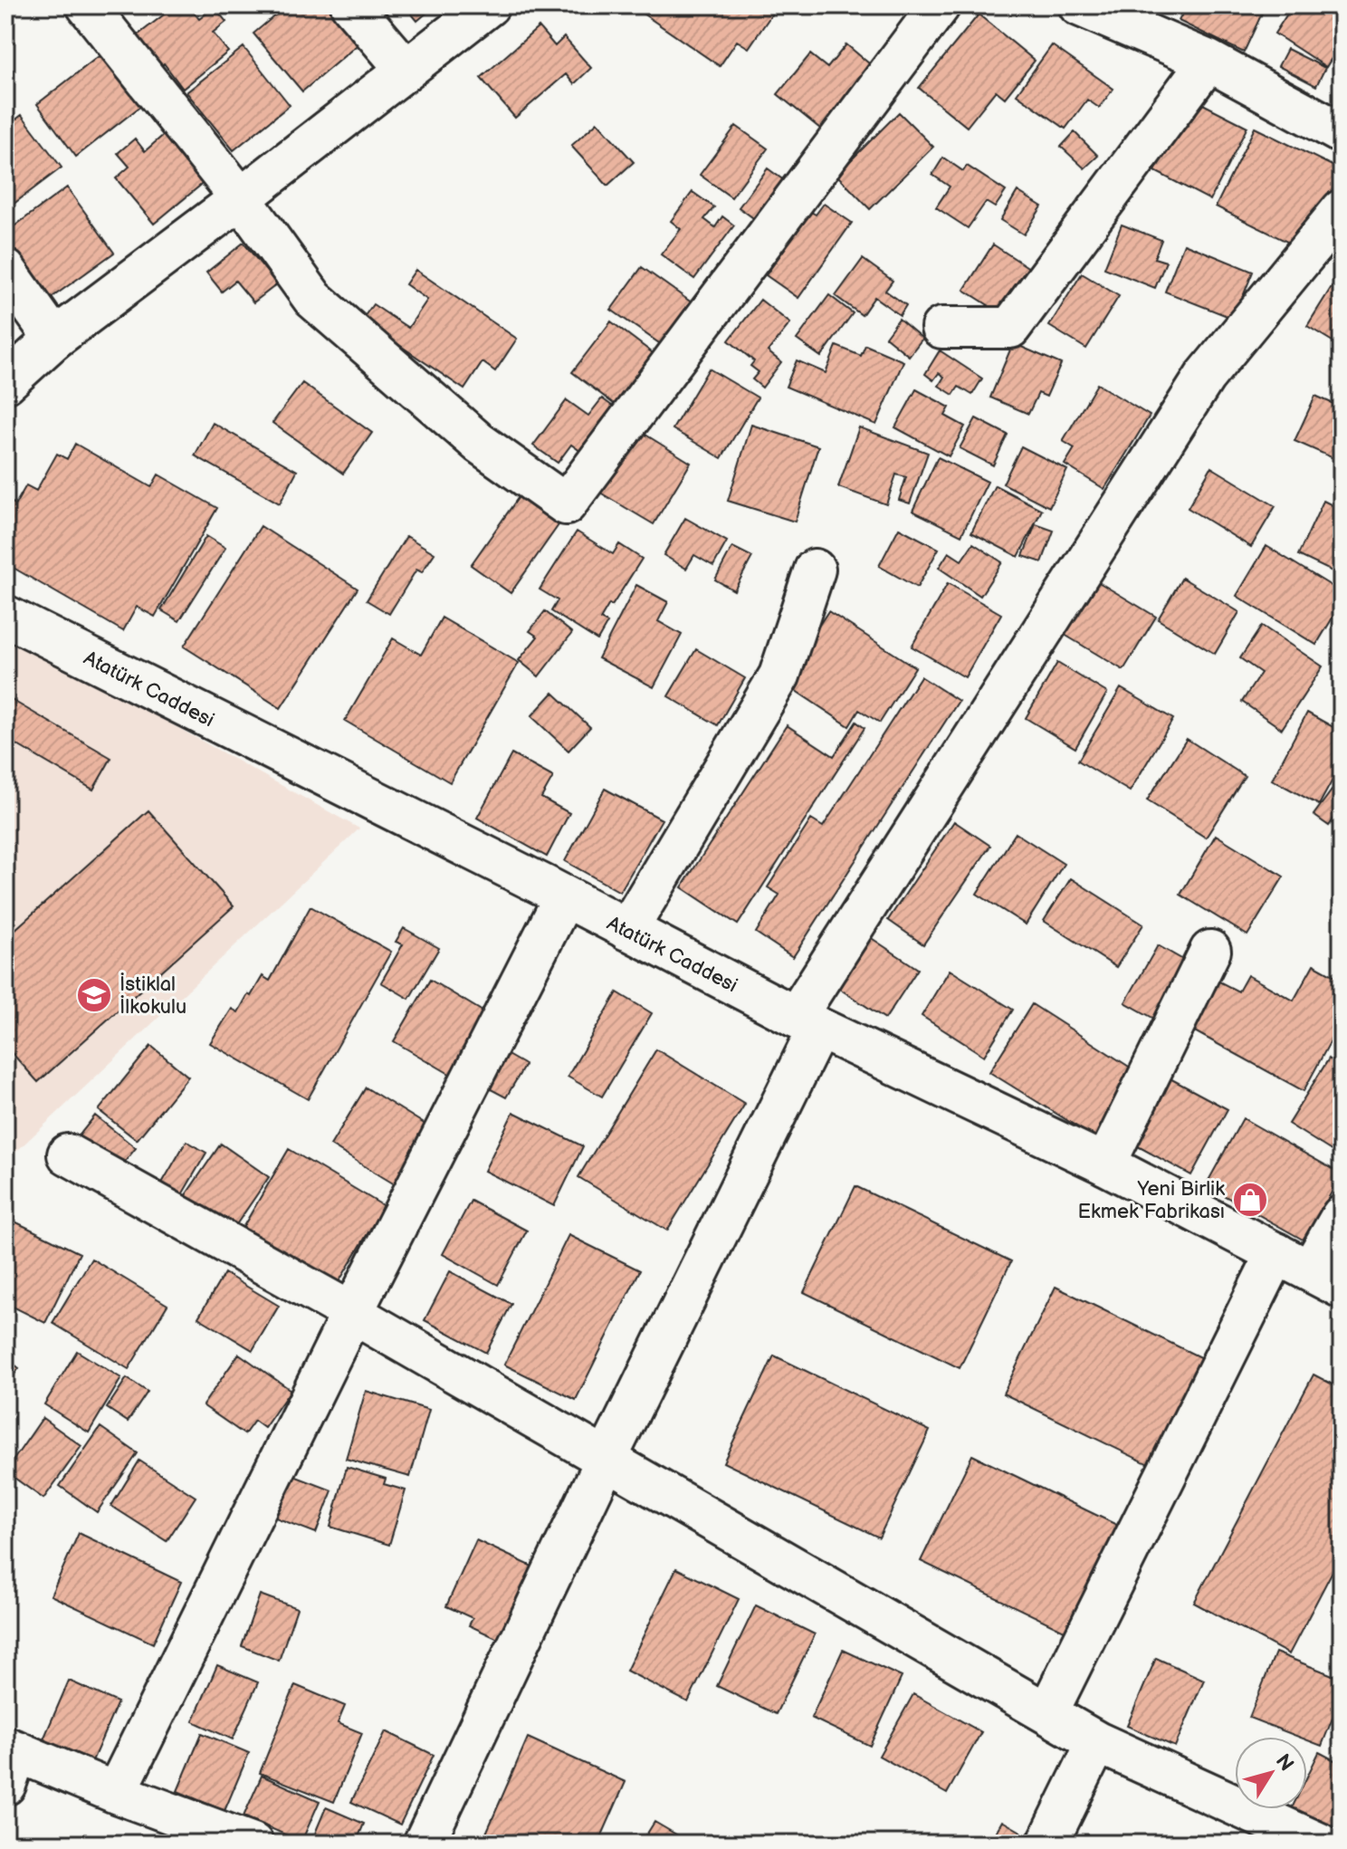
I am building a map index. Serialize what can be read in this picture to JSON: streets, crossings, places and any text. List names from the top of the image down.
{
  "streets": {
    "street": ["Atatürk Caddesi"]
  },
  "places": {
    "school or university": ["İstiklal İlkokulu"],
    "shop": ["Yeni Birlik Ekmek Fabrikası"]
  },
  "north": "top right"
}
